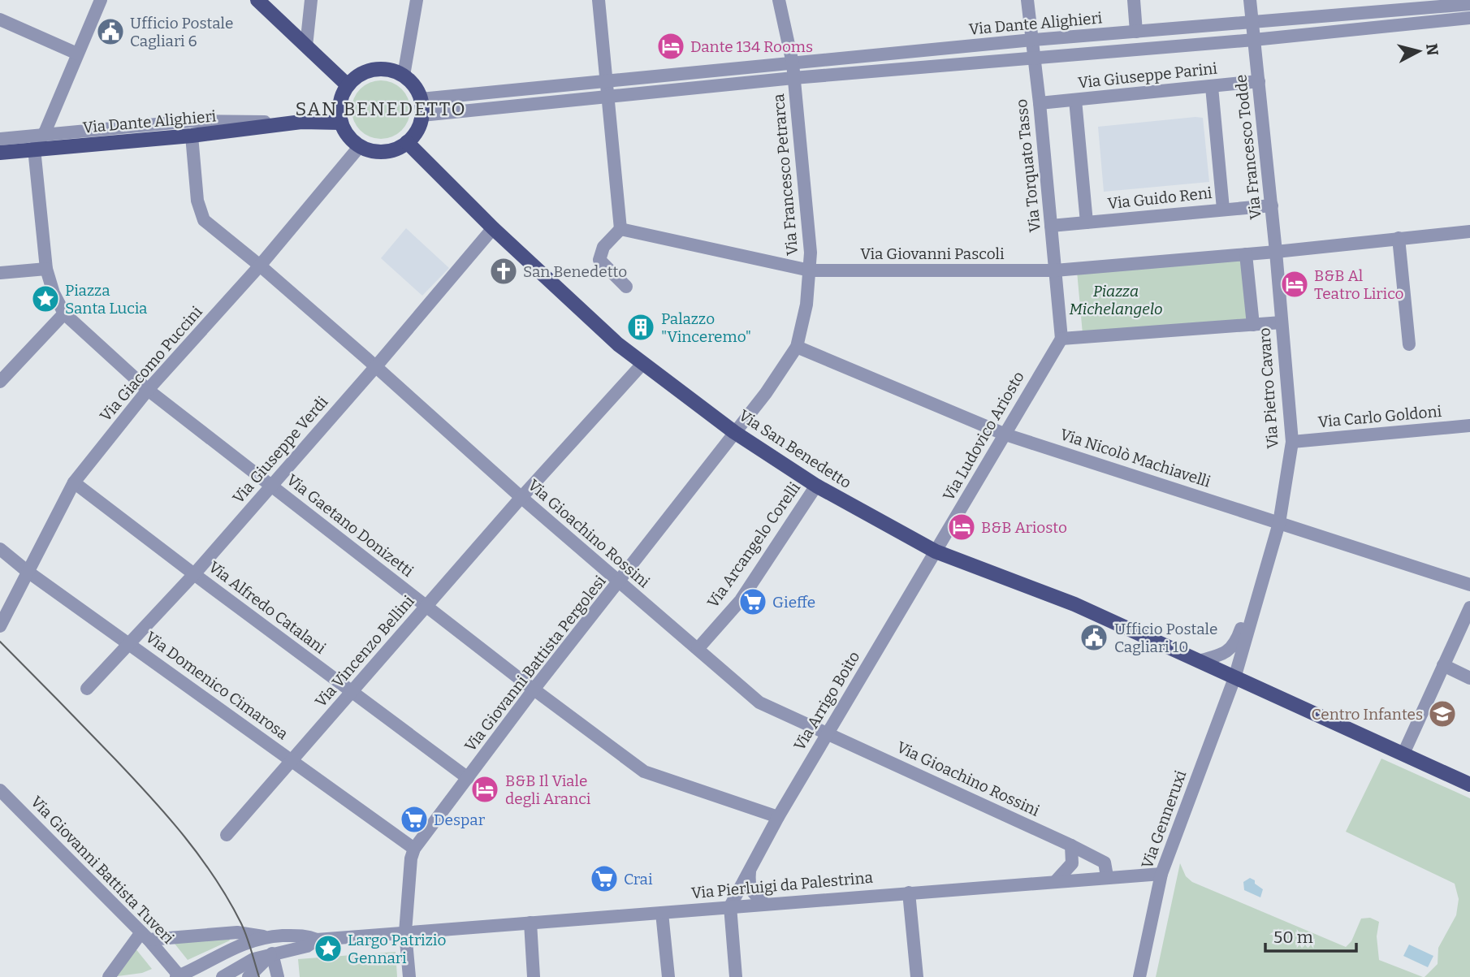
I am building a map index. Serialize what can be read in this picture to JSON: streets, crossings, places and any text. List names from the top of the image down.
{
  "streets": {
    "main road": ["Via Dante Alighieri", "Via San Benedetto"],
    "street": [
      "Via Giuseppe Parini",
      "Via Francesco Todde",
      "Via Torquato Tasso",
      "Via Francesco Petrarca",
      "Via Guido Reni",
      "Via Giovanni Pascoli",
      "Via Giacomo Puccini",
      "Via Pietro Cavaro",
      "Via Carlo Goldoni",
      "Via Ludovico Ariosto",
      "Via Giuseppe Verdi",
      "Via Nicolò Machiavelli",
      "Via Gaetano Donizetti",
      "Via Gioachino Rossini",
      "Via Arcangelo Corelli",
      "Via Alfredo Catalani",
      "Via Vincenzo Bellini",
      "Via Giovanni Battista Pergolesi",
      "Via Domenico Cimarosa",
      "Via Arrigo Boito",
      "Via Genneruxi",
      "Via Giovanni Battista Tuveri",
      "Via Pierluigi da Palestrina"
    ]
  },
  "crossings": [
    ["Via Dante Alighieri", "Via Francesco Todde"],
    ["Via Dante Alighieri", "Via Torquato Tasso"],
    ["Via Dante Alighieri", "Via Francesco Petrarca"],
    ["Via Dante Alighieri", "Via Giacomo Puccini"],
    ["Via Dante Alighieri", "Via San Benedetto"],
    ["Via Dante Alighieri", "Via Gaetano Donizetti"],
    ["Via Dante Alighieri", "Via Gioachino Rossini"],
    ["Via Giuseppe Parini", "Via Francesco Todde"],
    ["Via Giuseppe Parini", "Via Torquato Tasso"],
    ["Via Francesco Todde", "Via Guido Reni"],
    ["Via Francesco Todde", "Via Pietro Cavaro"],
    ["Via Torquato Tasso", "Via Guido Reni"],
    ["Via Torquato Tasso", "Via Giovanni Pascoli"],
    ["Via Francesco Petrarca", "Via Giovanni Pascoli"],
    ["Via Francesco Petrarca", "Via San Benedetto"],
    ["Via Francesco Petrarca", "Via Nicolò Machiavelli"],
    ["Via Francesco Petrarca", "Via Giovanni Battista Pergolesi"],
    ["Via Giacomo Puccini", "Via San Benedetto"],
    ["Via Giacomo Puccini", "Via Gaetano Donizetti"],
    ["Via Giacomo Puccini", "Via Gioachino Rossini"],
    ["Via Giacomo Puccini", "Via Alfredo Catalani"],
    ["Via Giacomo Puccini", "Via Domenico Cimarosa"],
    ["Via Pietro Cavaro", "Via Carlo Goldoni"],
    ["Via Pietro Cavaro", "Via San Benedetto"],
    ["Via Pietro Cavaro", "Via Nicolò Machiavelli"],
    ["Via Pietro Cavaro", "Via Genneruxi"],
    ["Via Ludovico Ariosto", "Via San Benedetto"],
    ["Via Ludovico Ariosto", "Via Nicolò Machiavelli"],
    ["Via Ludovico Ariosto", "Via Arrigo Boito"],
    ["Via San Benedetto", "Via Giuseppe Verdi"],
    ["Via San Benedetto", "Via Arcangelo Corelli"],
    ["Via San Benedetto", "Via Vincenzo Bellini"],
    ["Via San Benedetto", "Via Giovanni Battista Pergolesi"],
    ["Via San Benedetto", "Via Arrigo Boito"],
    ["Via San Benedetto", "Via Genneruxi"],
    ["Via Giuseppe Verdi", "Via Gaetano Donizetti"],
    ["Via Giuseppe Verdi", "Via Gioachino Rossini"],
    ["Via Giuseppe Verdi", "Via Alfredo Catalani"],
    ["Via Giuseppe Verdi", "Via Domenico Cimarosa"],
    ["Via Gaetano Donizetti", "Via Vincenzo Bellini"],
    ["Via Gaetano Donizetti", "Via Giovanni Battista Pergolesi"],
    ["Via Gaetano Donizetti", "Via Arrigo Boito"],
    ["Via Gioachino Rossini", "Via Arcangelo Corelli"],
    ["Via Gioachino Rossini", "Via Vincenzo Bellini"],
    ["Via Gioachino Rossini", "Via Giovanni Battista Pergolesi"],
    ["Via Gioachino Rossini", "Via Arrigo Boito"],
    ["Via Gioachino Rossini", "Via Pierluigi da Palestrina"],
    ["Via Alfredo Catalani", "Via Vincenzo Bellini"],
    ["Via Alfredo Catalani", "Via Giovanni Battista Pergolesi"],
    ["Via Vincenzo Bellini", "Via Domenico Cimarosa"],
    ["Via Giovanni Battista Pergolesi", "Via Domenico Cimarosa"],
    ["Via Giovanni Battista Pergolesi", "Via Pierluigi da Palestrina"],
    ["Via Arrigo Boito", "Via Pierluigi da Palestrina"],
    ["Via Genneruxi", "Via Pierluigi da Palestrina"]
  ],
  "districts": ["SAN BENEDETTO"],
  "parks": ["Piazza Michelangelo"],
  "places": {
    "public building": ["Ufficio Postale Cagliari 6", "Ufficio Postale Cagliari 10"],
    "hotel": [
      "Dante 134 Rooms",
      "B&B Al Teatro Lirico",
      "B&B Ariosto",
      "B&B Il Viale degli Aranci"
    ],
    "church": ["San Benedetto"],
    "place": ["Piazza Santa Lucia", "Largo Patrizio Gennari"],
    "building": ["Palazzo \"Vinceremo\""],
    "supermarket": ["Gieffe", "Despar", "Crai"],
    "school or university": ["Centro Infantes"]
  },
  "scale_bar": "50 m",
  "north": "right"
}
